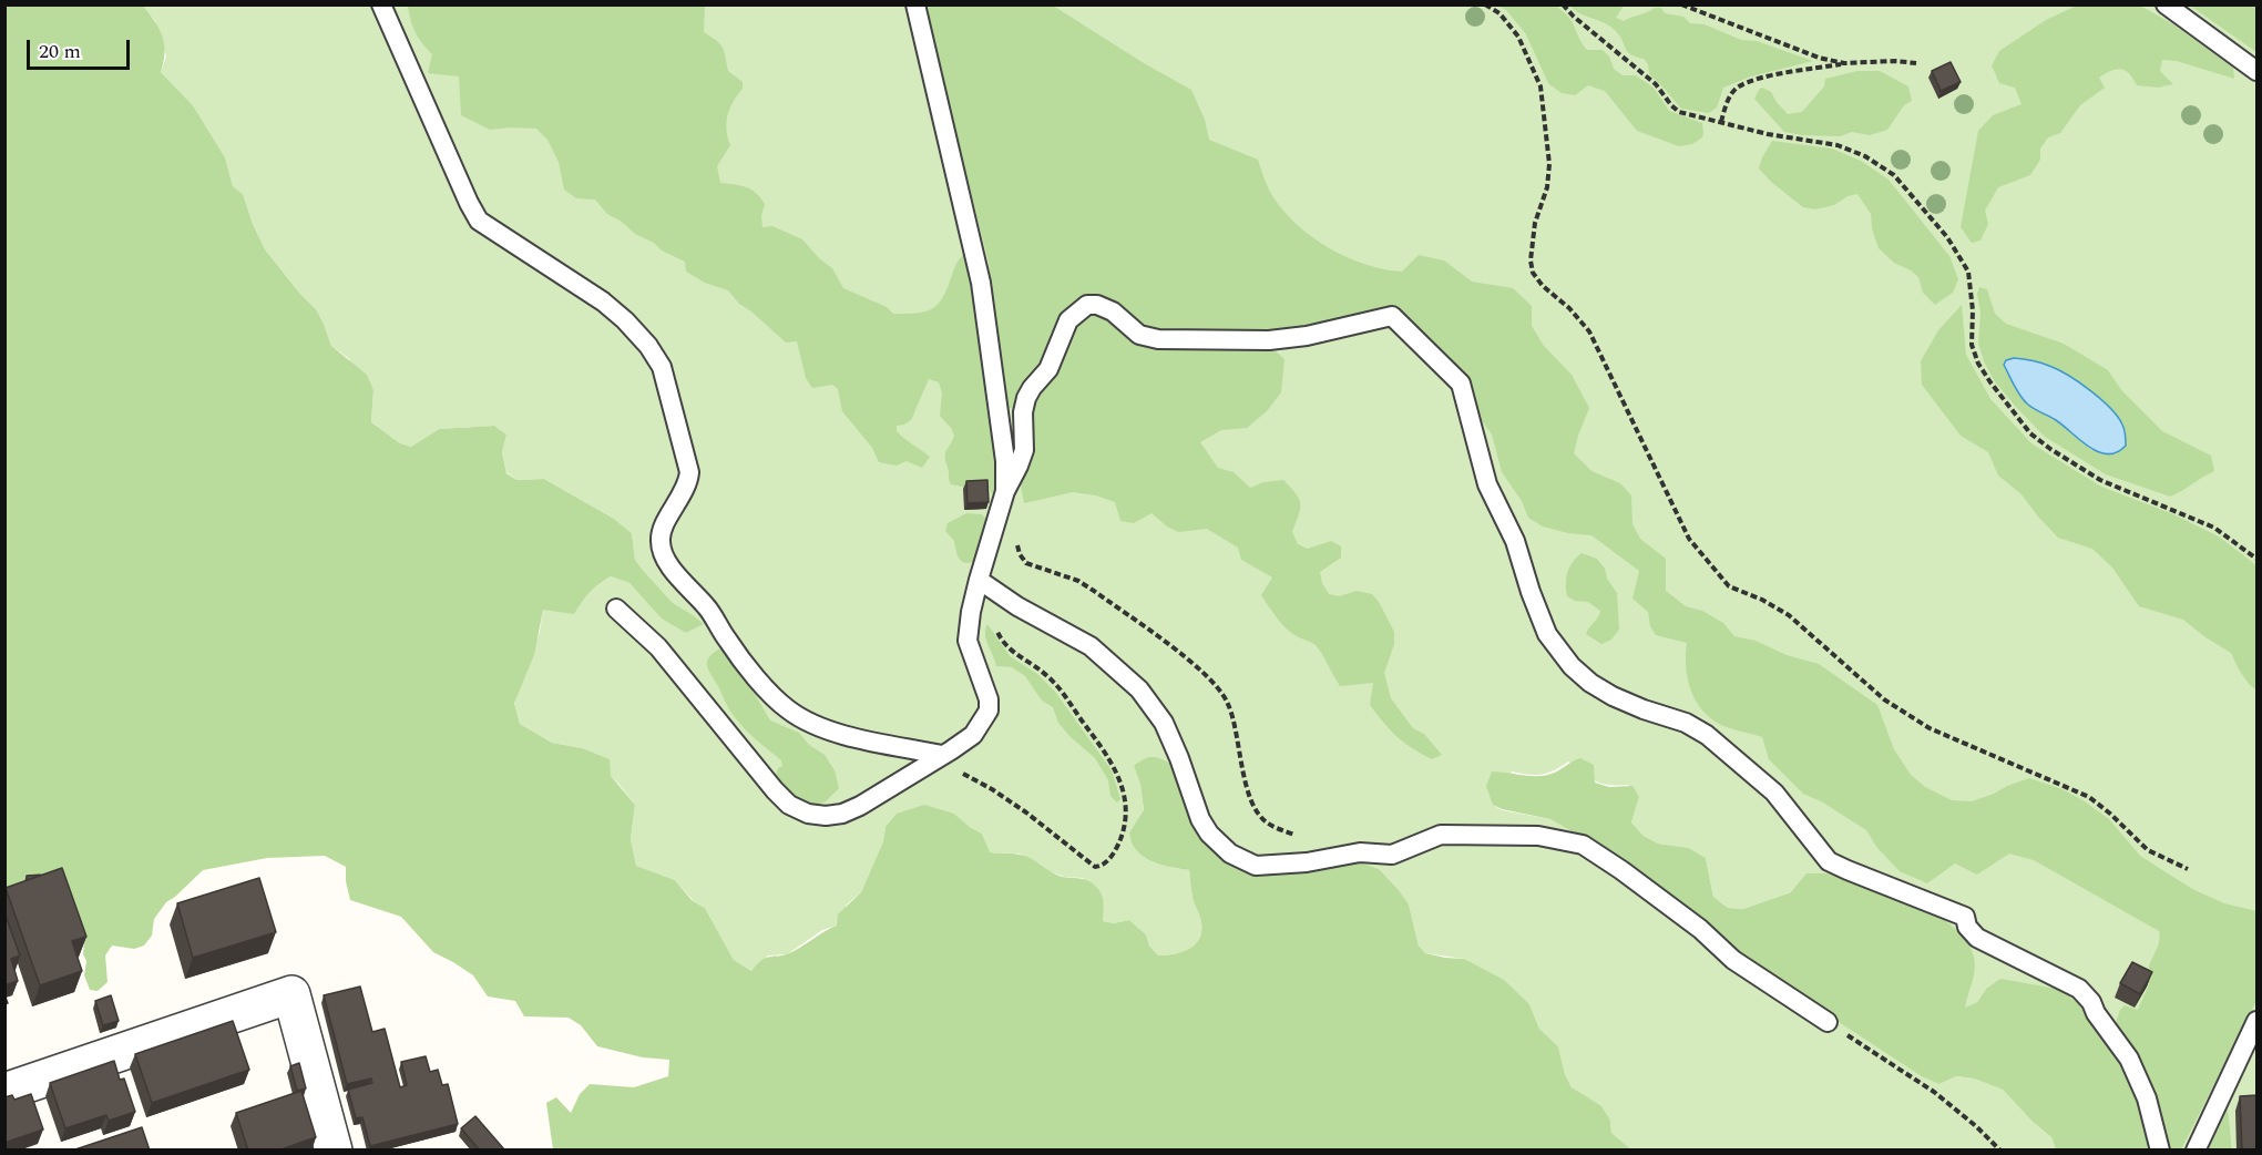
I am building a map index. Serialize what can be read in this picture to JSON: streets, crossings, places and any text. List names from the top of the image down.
{
  "scale_bar": "20 m"
}
